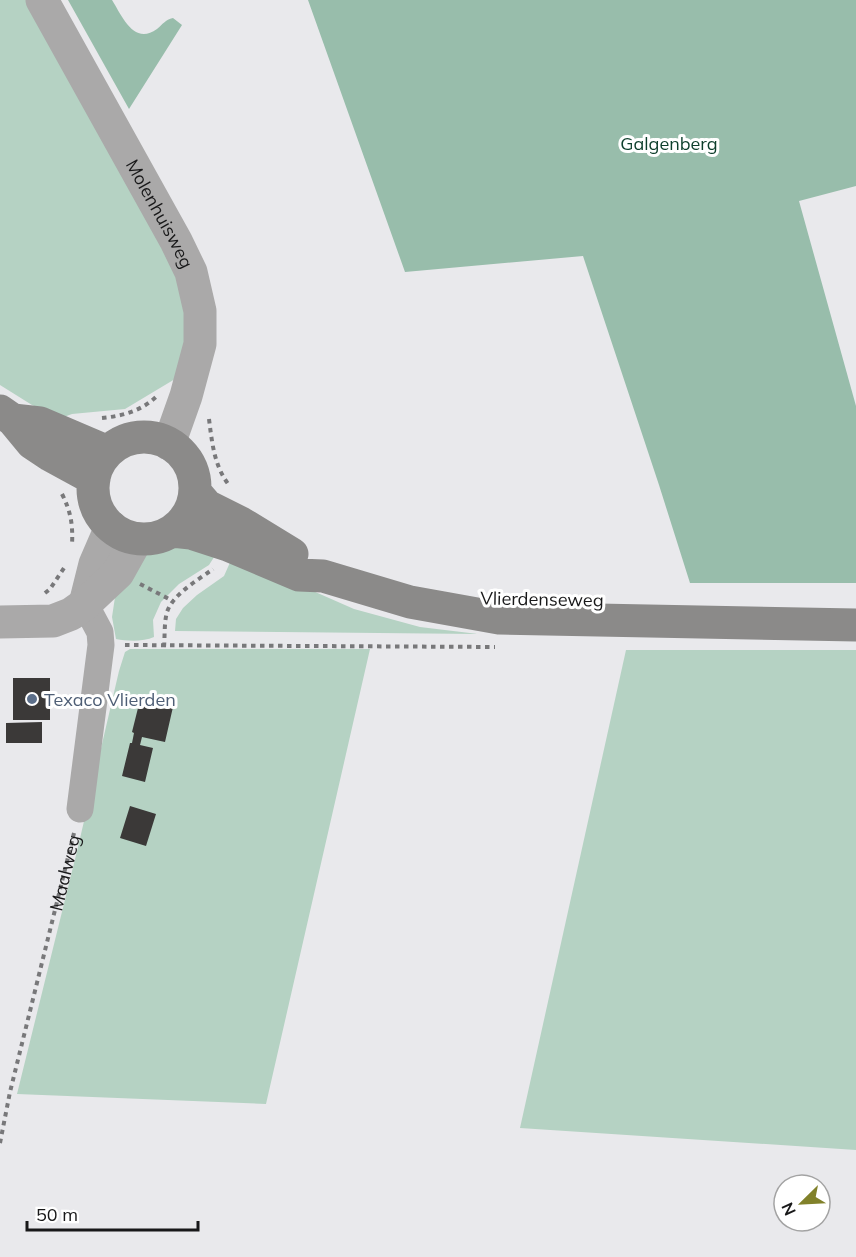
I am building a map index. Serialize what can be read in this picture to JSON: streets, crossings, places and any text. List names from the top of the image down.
{
  "streets": {
    "main road": ["Vlierdenseweg"],
    "street": ["Molenhuisweg"],
    "path": ["Maalweg"]
  },
  "crossings": [
    ["Molenhuisweg", "Vlierdenseweg"]
  ],
  "parks": ["Galgenberg"],
  "places": ["Texaco Vlierden"],
  "scale_bar": "50 m",
  "north": "bottom left"
}
